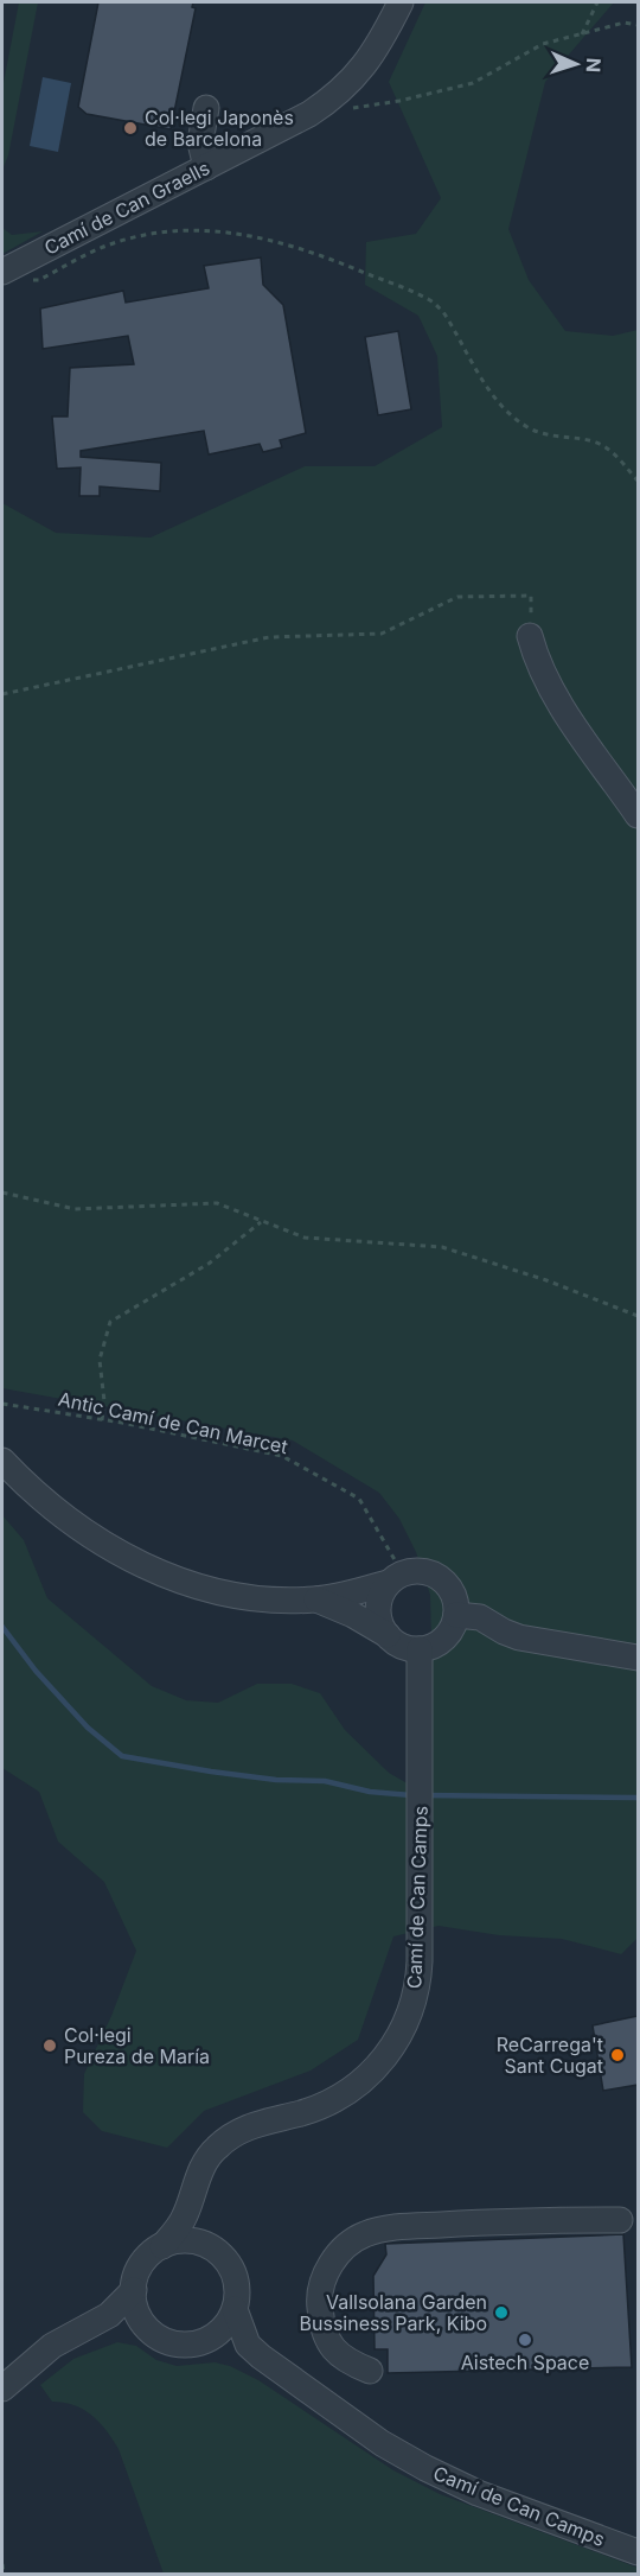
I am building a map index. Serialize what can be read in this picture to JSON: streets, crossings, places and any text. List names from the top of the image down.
{
  "streets": {
    "street": ["Camí de Can Graells", "Camí de Can Camps"],
    "path": ["Antic Camí de Can Marcet"]
  },
  "crossings": [
    ["Antic Camí de Can Marcet", "Camí de Can Camps"]
  ],
  "places": [
    "Col·legi Japonès de Barcelona",
    "Col·legi Pureza de María",
    "ReCarrega't Sant Cugat",
    "Vallsolana Garden Bussiness Park, Kibo",
    "Aistech Space"
  ],
  "north": "right"
}
